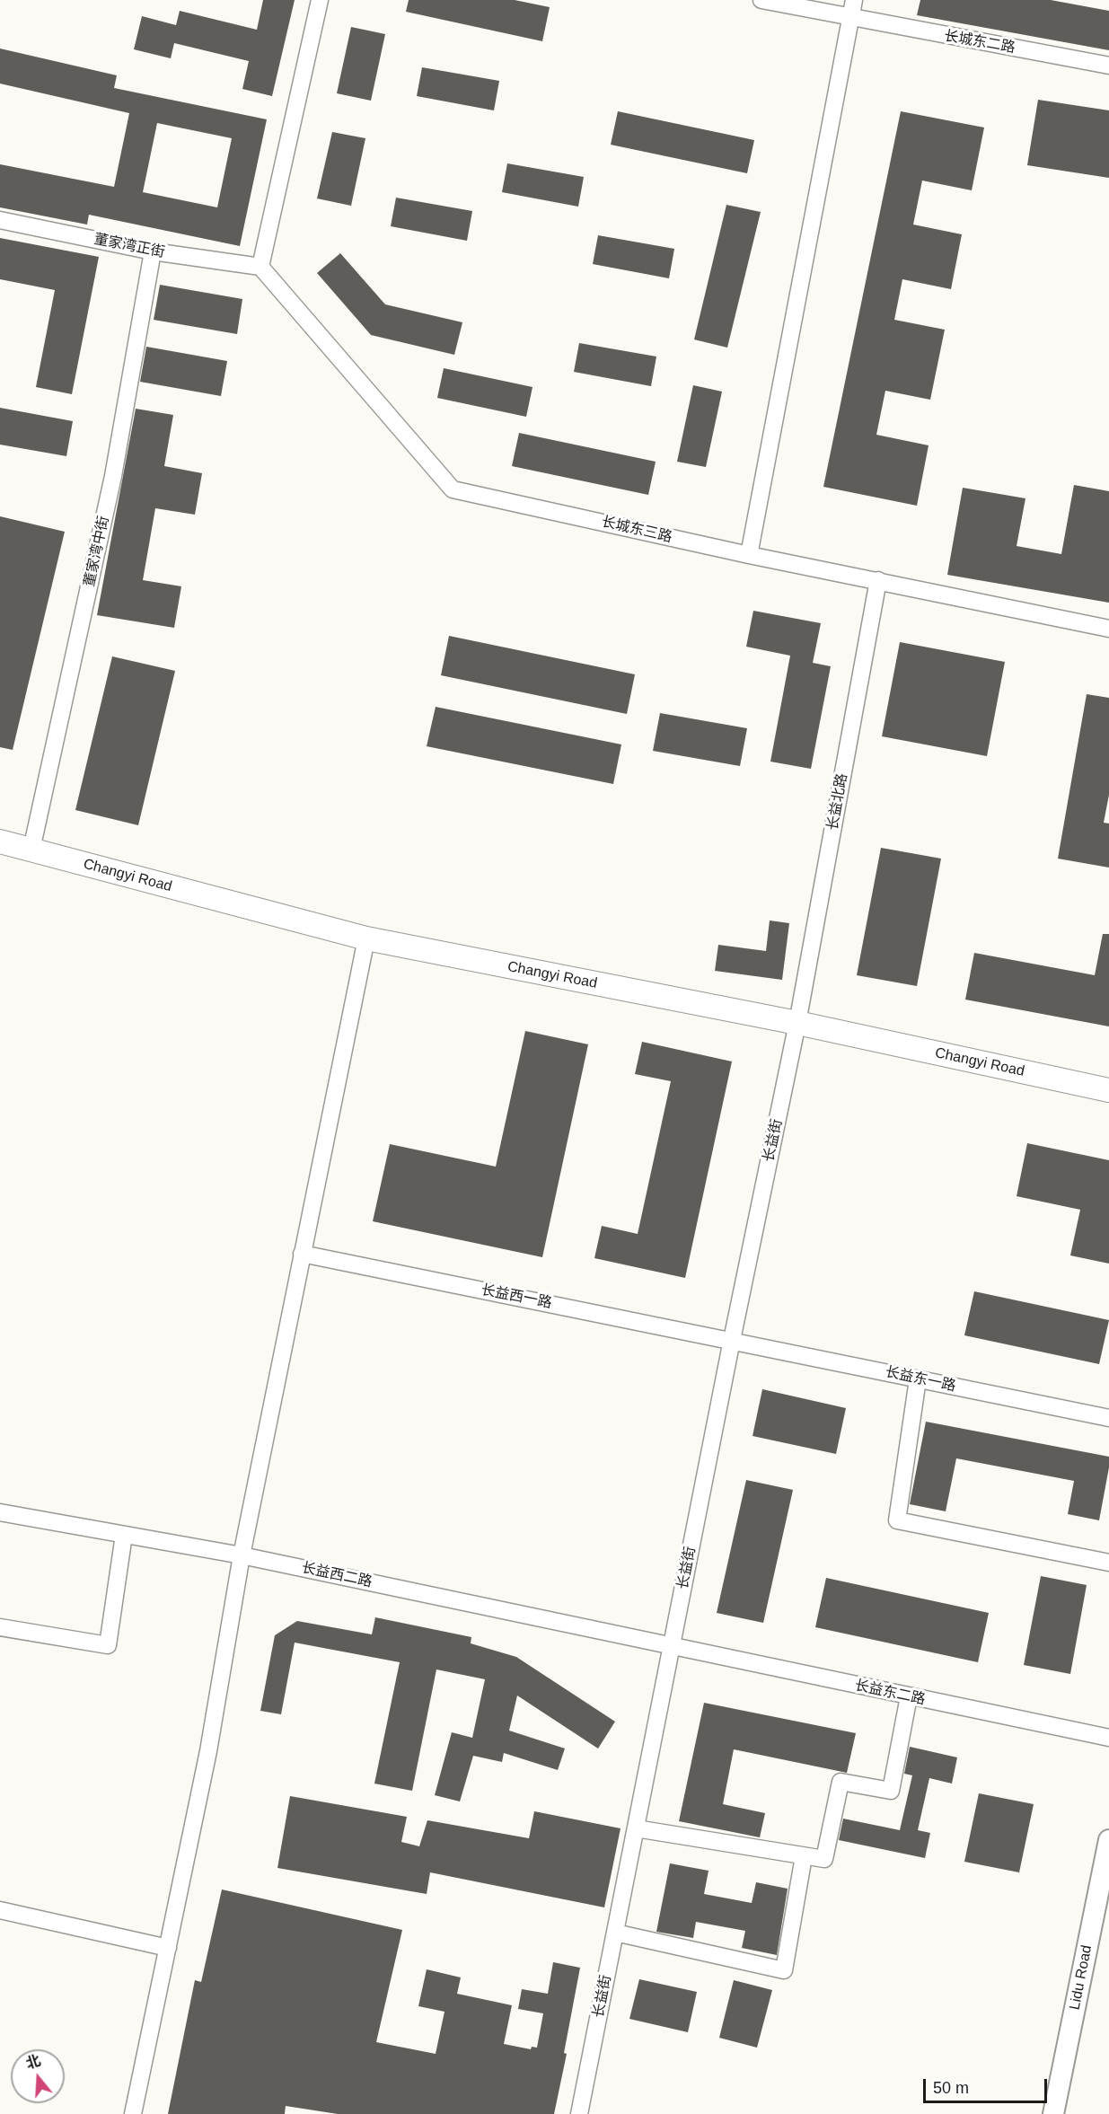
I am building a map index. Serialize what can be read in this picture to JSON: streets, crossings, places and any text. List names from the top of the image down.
{
  "streets": {
    "main road": ["Changyi Road"],
    "street": [
      "长城东二路",
      "董家湾正街",
      "长城东三路",
      "董家湾中街",
      "长益北路",
      "长益街",
      "长益西一路",
      "长益东一路",
      "长益西二路",
      "长益东二路",
      "Lidu Road"
    ]
  },
  "crossings": [
    ["董家湾正街", "长城东三路"],
    ["董家湾正街", "董家湾中街"],
    ["长城东三路", "长益北路"],
    ["董家湾中街", "Changyi Road"],
    ["长益北路", "Changyi Road"],
    ["长益北路", "长益街"],
    ["Changyi Road", "长益街"],
    ["长益街", "长益西一路"],
    ["长益街", "长益东一路"],
    ["长益街", "长益西二路"],
    ["长益街", "长益东二路"],
    ["长益西一路", "长益东一路"],
    ["长益西二路", "长益东二路"]
  ],
  "scale_bar": "50 m",
  "north": "top"
}
